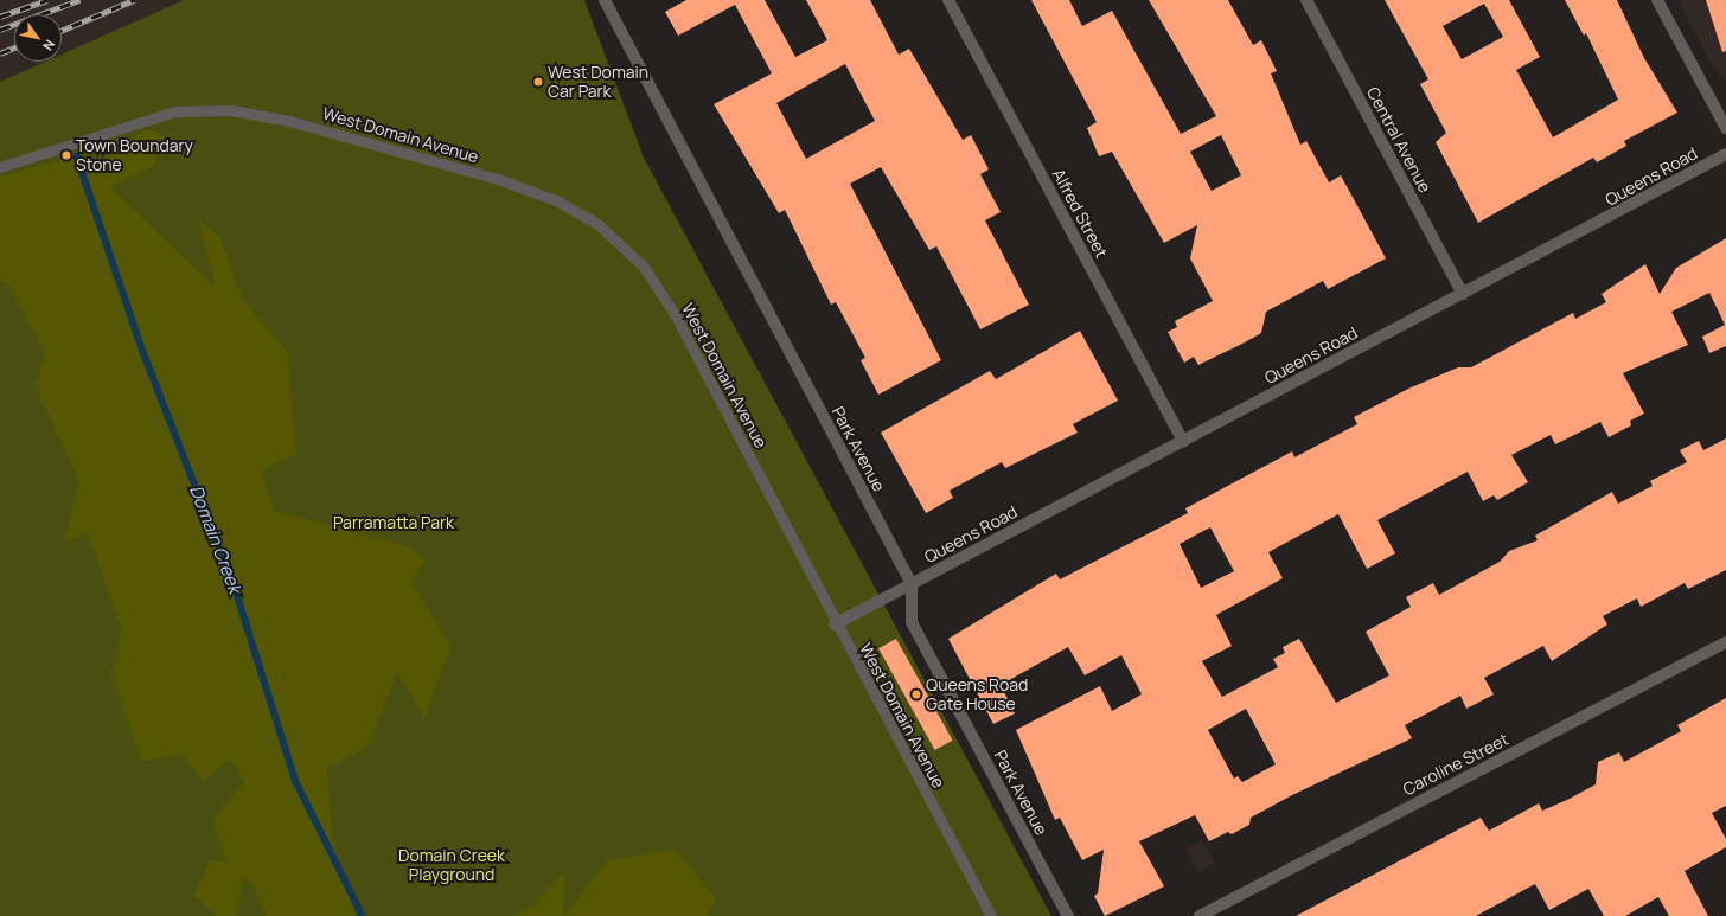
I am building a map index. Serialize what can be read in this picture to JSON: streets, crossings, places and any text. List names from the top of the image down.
{
  "streets": {
    "street": [
      "Central Avenue",
      "Queens Road",
      "Alfred Street",
      "Park Avenue",
      "Caroline Street"
    ],
    "lane": ["West Domain Avenue"]
  },
  "crossings": [
    ["West Domain Avenue", "Queens Road"],
    ["Central Avenue", "Queens Road"],
    ["Queens Road", "Alfred Street"],
    ["Queens Road", "Park Avenue"]
  ],
  "water": ["Domain Creek"],
  "parks": ["Parramatta Park", "Domain Creek Playground"],
  "places": ["West Domain Car Park", "Town Boundary Stone", "Queens Road Gate House"],
  "north": "bottom right"
}
